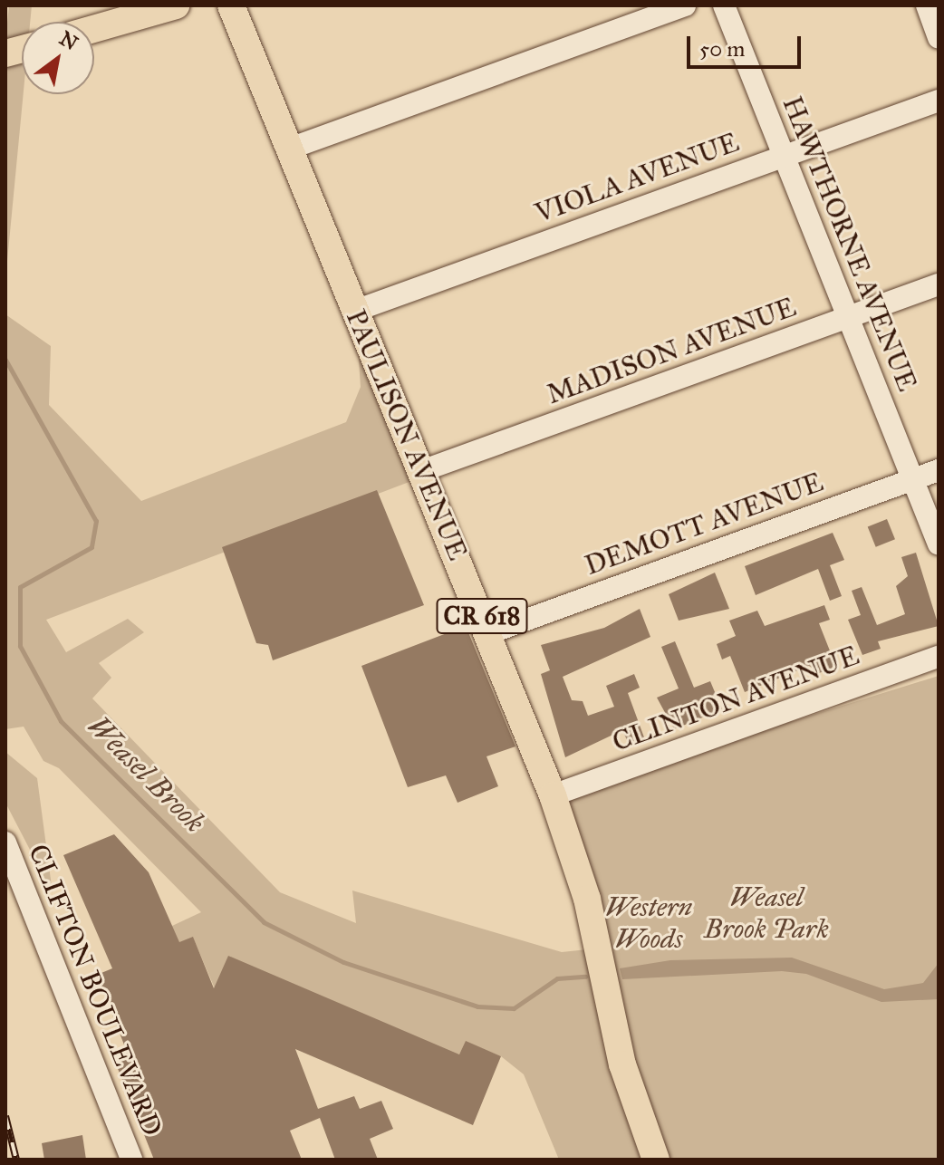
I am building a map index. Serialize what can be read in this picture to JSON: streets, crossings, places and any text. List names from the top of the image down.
{
  "streets": {
    "main road": ["PAULISON AVENUE", "CR 618"],
    "street": [
      "VIOLA AVENUE",
      "HAWTHORNE AVENUE",
      "MADISON AVENUE",
      "DEMOTT AVENUE",
      "CLINTON AVENUE",
      "CLIFTON BOULEVARD"
    ]
  },
  "crossings": [
    ["VIOLA AVENUE", "HAWTHORNE AVENUE"],
    ["VIOLA AVENUE", "PAULISON AVENUE"],
    ["HAWTHORNE AVENUE", "MADISON AVENUE"],
    ["HAWTHORNE AVENUE", "DEMOTT AVENUE"],
    ["MADISON AVENUE", "PAULISON AVENUE"],
    ["PAULISON AVENUE", "DEMOTT AVENUE"],
    ["PAULISON AVENUE", "CLINTON AVENUE"]
  ],
  "water": ["Weasel Brook"],
  "parks": ["Weasel Brook Park", "Western Woods"],
  "scale_bar": "50 m",
  "north": "top right"
}
